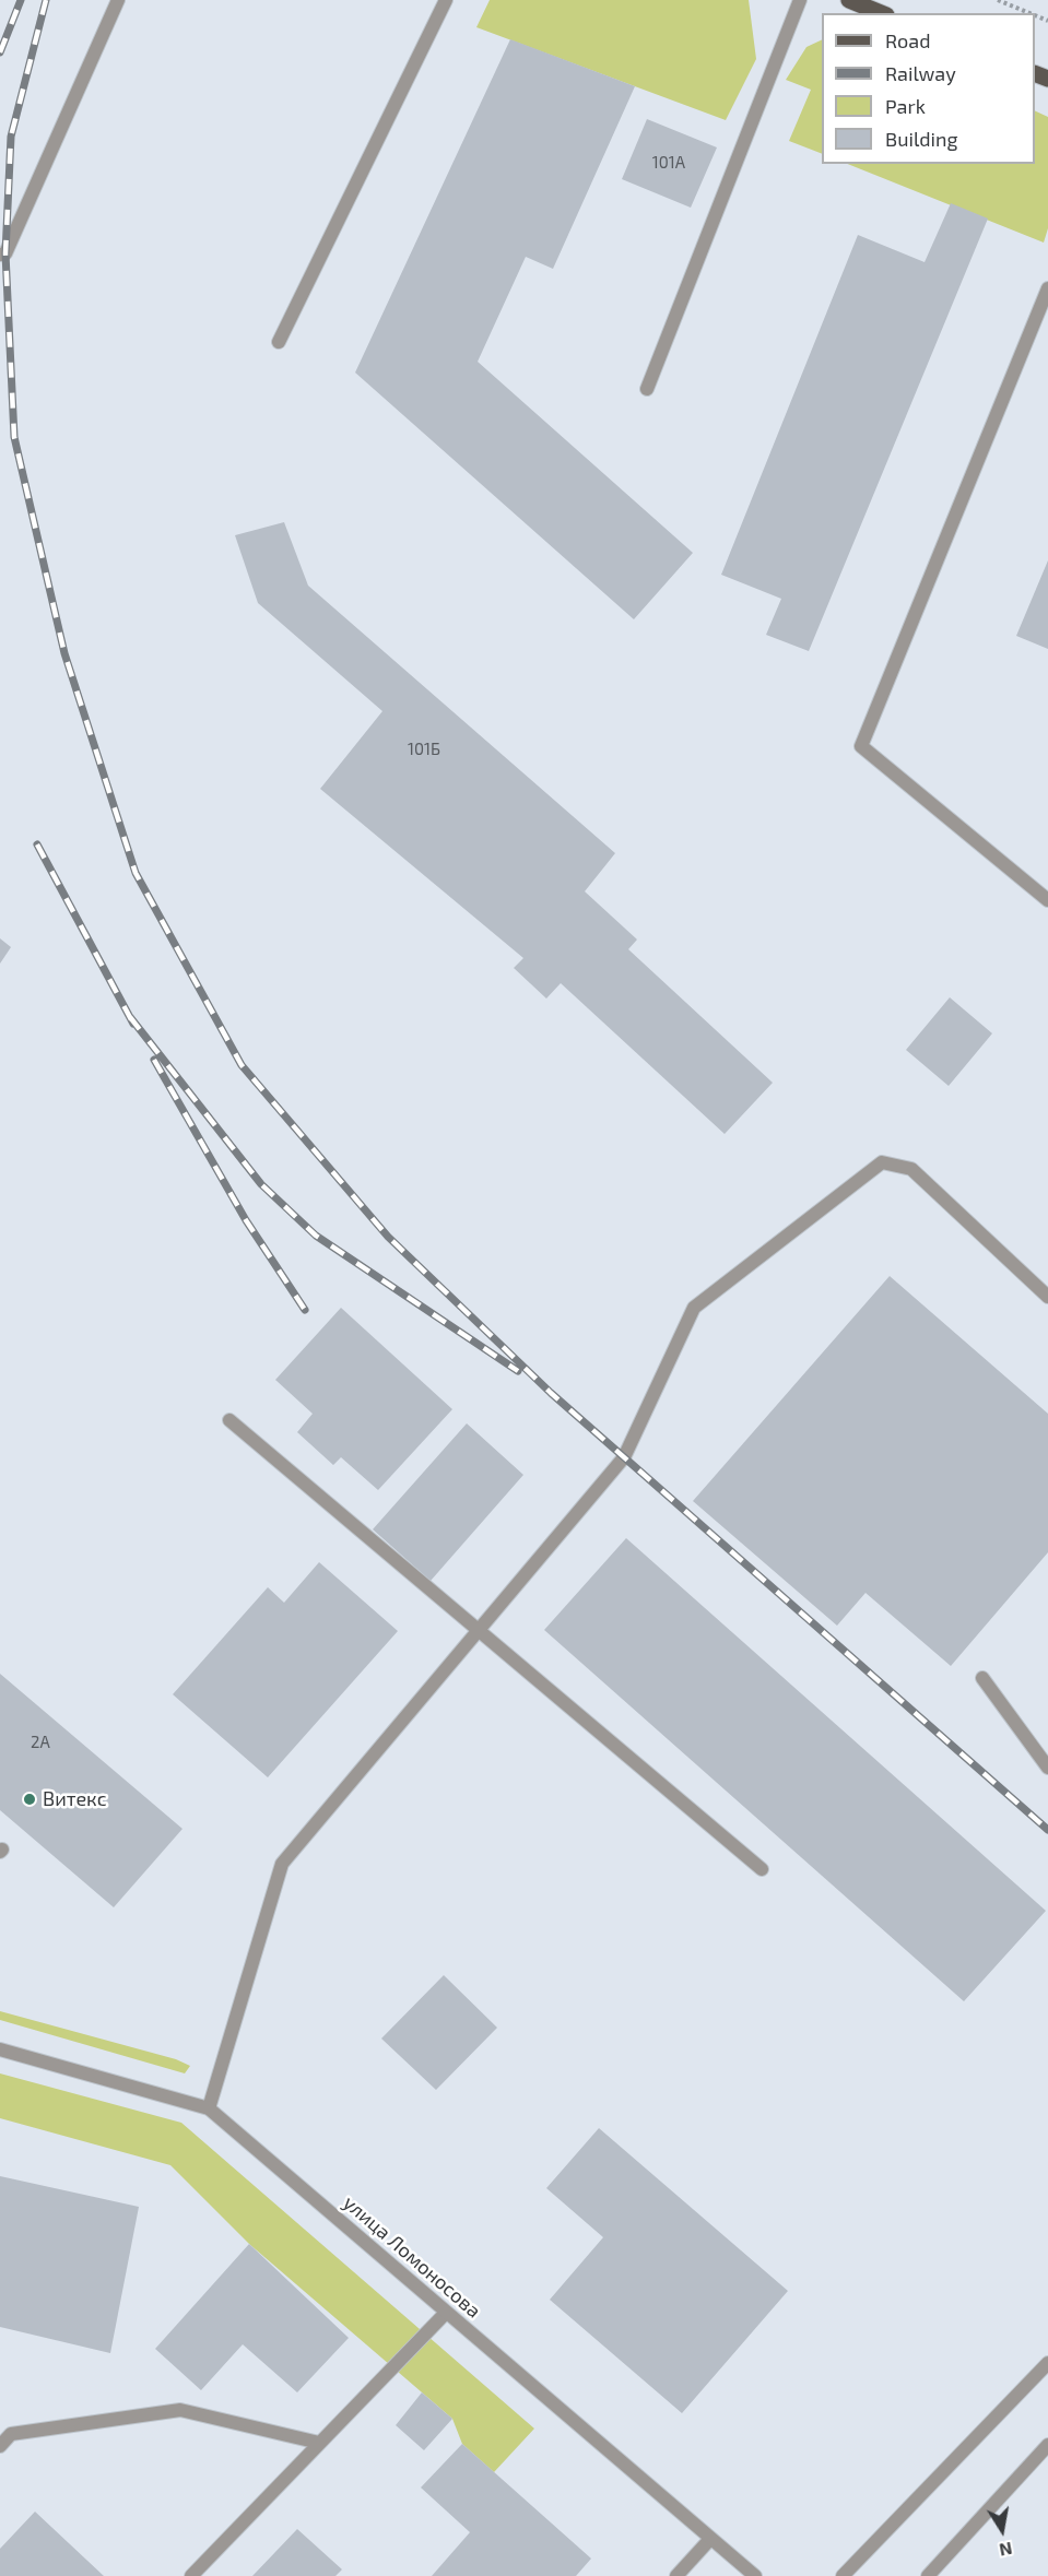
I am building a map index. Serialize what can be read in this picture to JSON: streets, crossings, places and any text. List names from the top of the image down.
{
  "streets": {
    "street": ["улица Ломоносова"]
  },
  "places": ["Витекс"],
  "house_numbers": ["101А", "101Б", "2А"],
  "legend": [
    "Road",
    "Railway",
    "Park",
    "Building"
  ],
  "north": "bottom"
}
